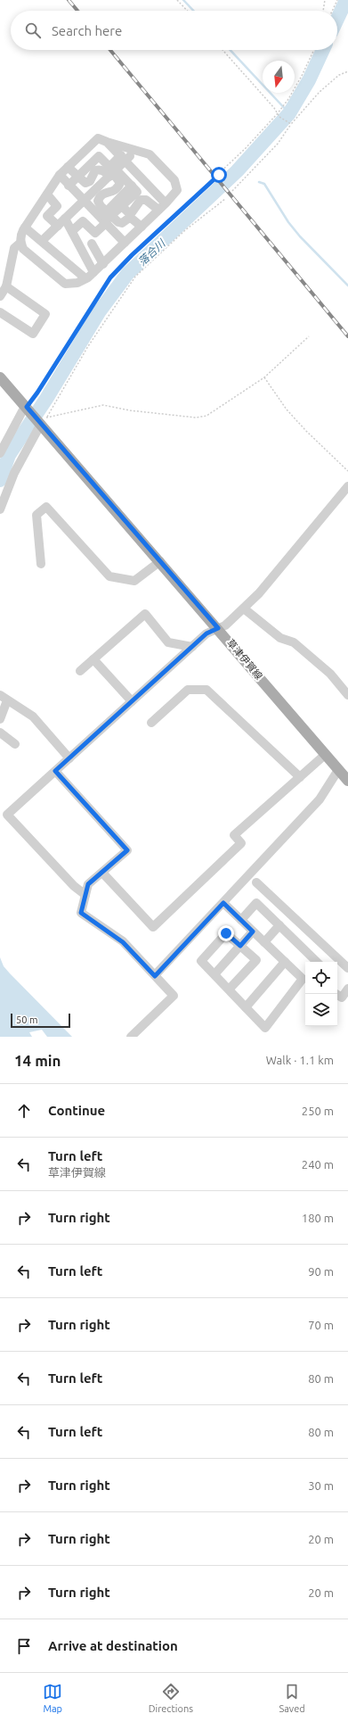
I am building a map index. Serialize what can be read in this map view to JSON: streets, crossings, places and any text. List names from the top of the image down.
{
  "streets": {
    "main road": ["草津伊賀線"]
  },
  "water": ["落合川"],
  "scale_bar": "50 m",
  "north": "bottom",
  "page": {
    "search": "Search here",
    "scale": "50 m",
    "heading": ["14 min", "Walk · 1.1 km"],
    "list": [
      ["Continue", "250 m"],
      ["Turn left", "草津伊賀線", "240 m"],
      ["Turn right", "180 m"],
      ["Turn left", "90 m"],
      ["Turn right", "70 m"],
      ["Turn left", "80 m"],
      ["Turn left", "80 m"],
      ["Turn right", "30 m"],
      ["Turn right", "20 m"],
      ["Turn right", "20 m"],
      "Arrive at destination"
    ],
    "nav": ["Map", "Directions", "Saved"]
  }
}
